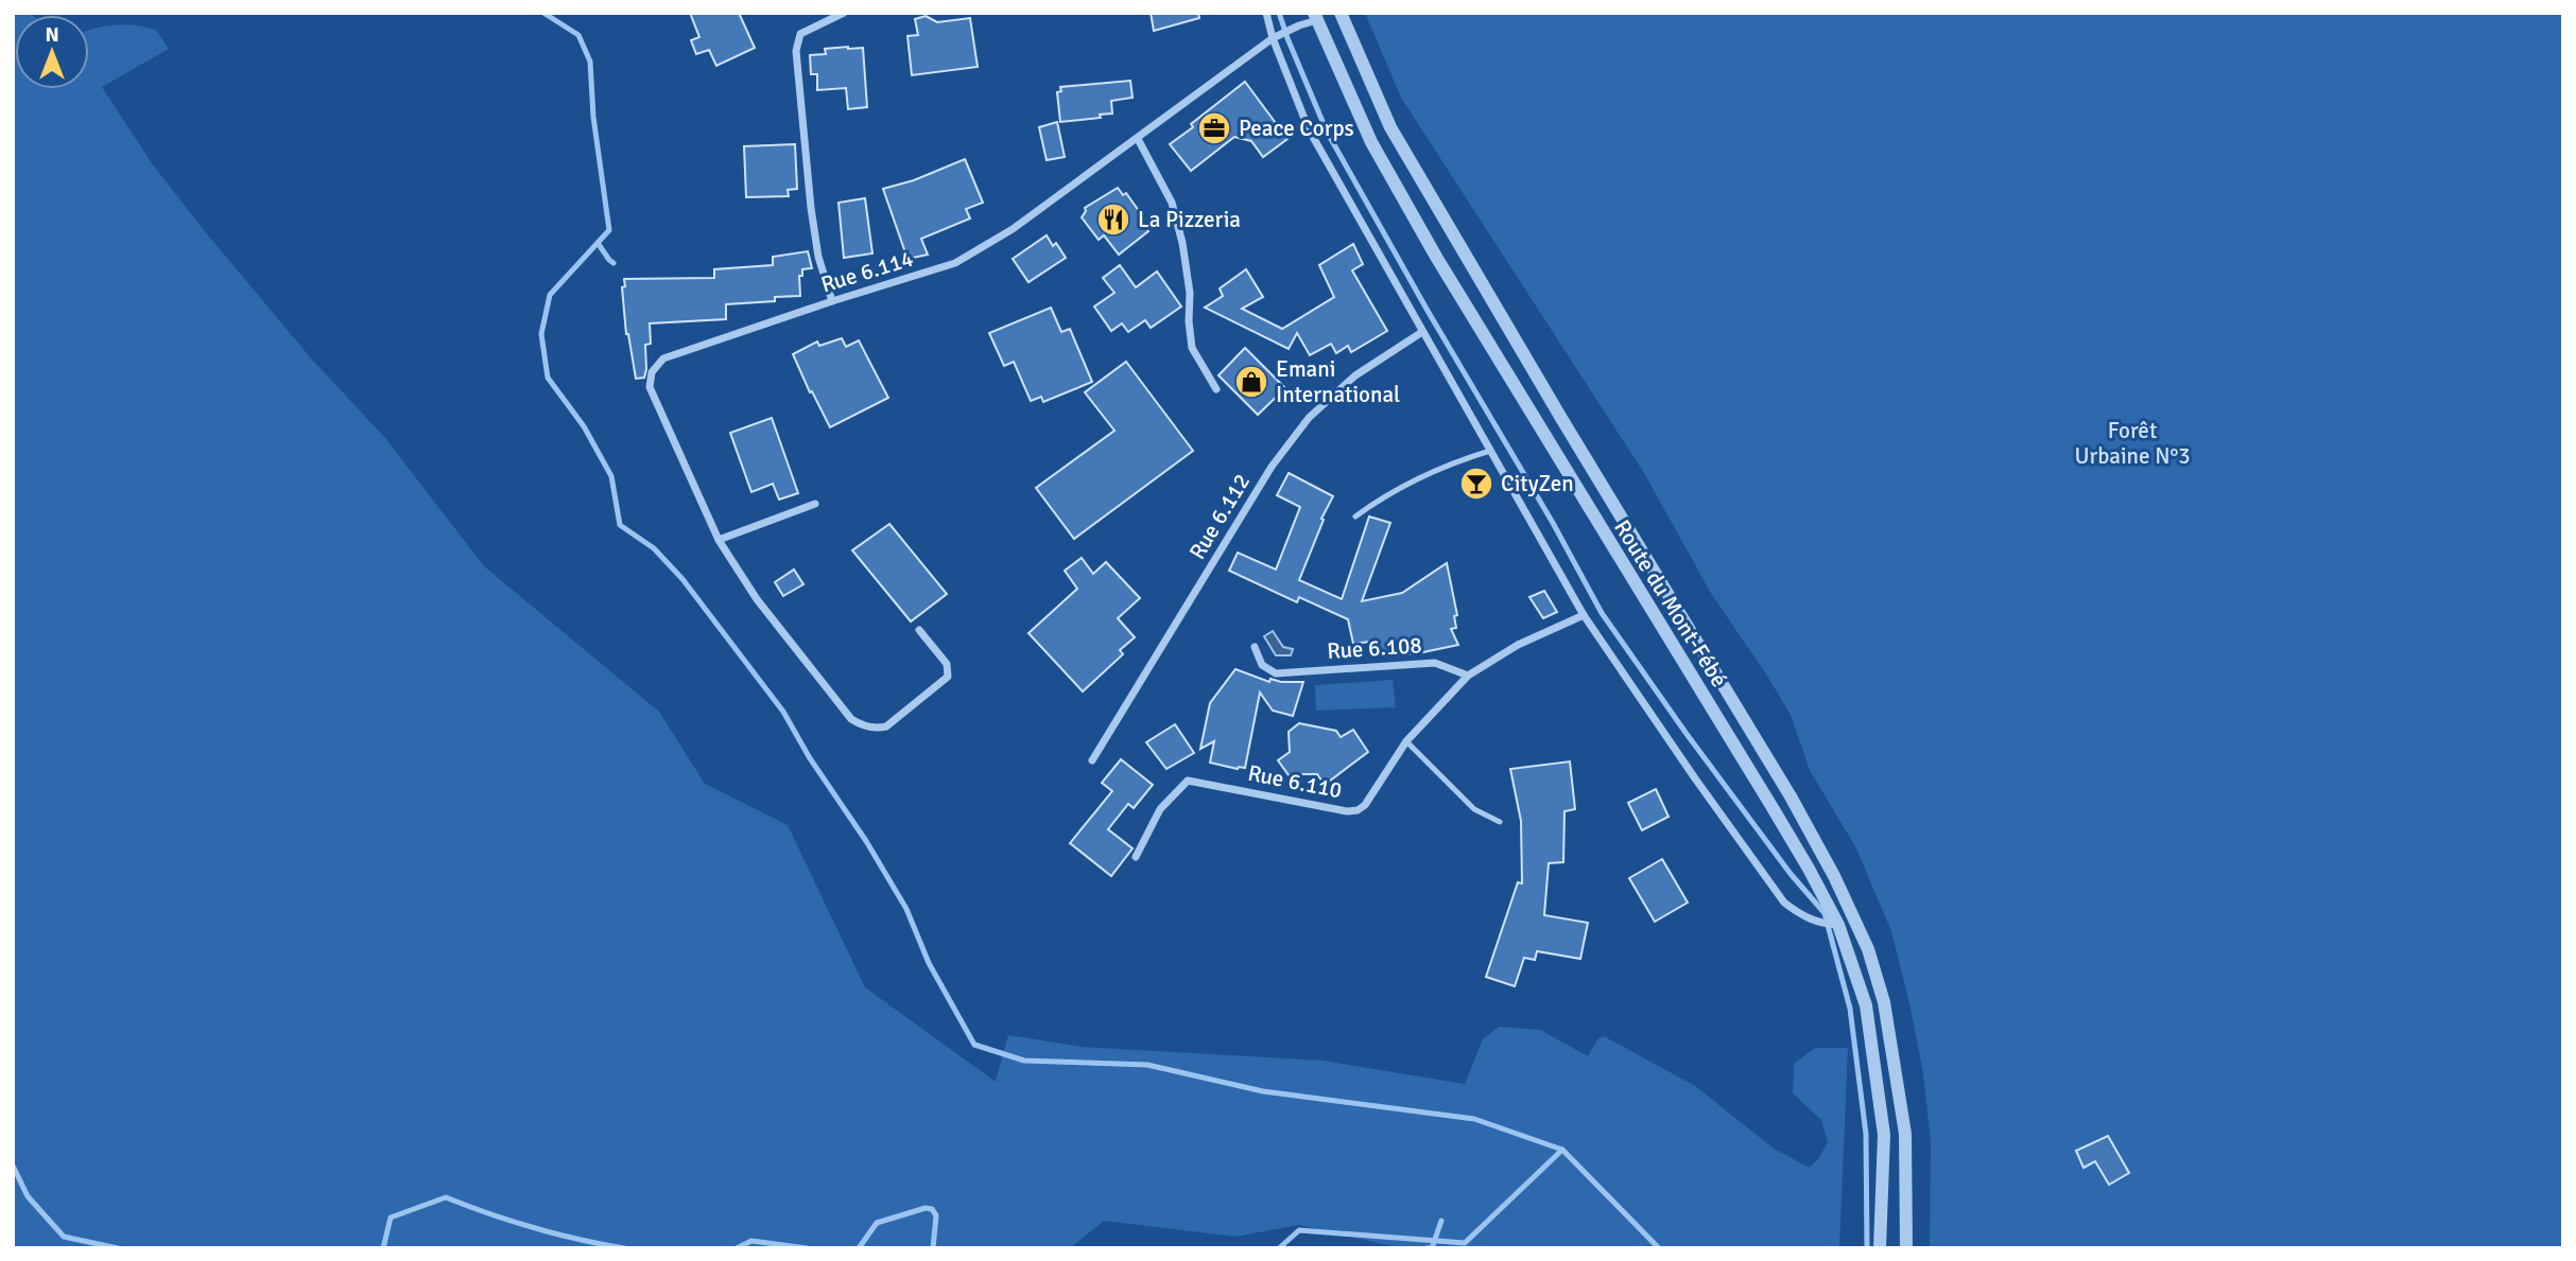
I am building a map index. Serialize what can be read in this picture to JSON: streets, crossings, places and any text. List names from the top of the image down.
{
  "streets": {
    "street": [
      "Rue 6.114",
      "Rue 6.112",
      "Route du Mont-Fébé",
      "Rue 6.108",
      "Rue 6.110"
    ]
  },
  "crossings": [
    ["Rue 6.114", "Route du Mont-Fébé"],
    ["Rue 6.108", "Rue 6.110"]
  ],
  "parks": ["Forêt Urbaine N°3"],
  "places": {
    "office": ["Peace Corps"],
    "restaurant": ["La Pizzeria"],
    "shop": ["Emani International"],
    "bar": ["CityZen"]
  },
  "north": "top"
}
